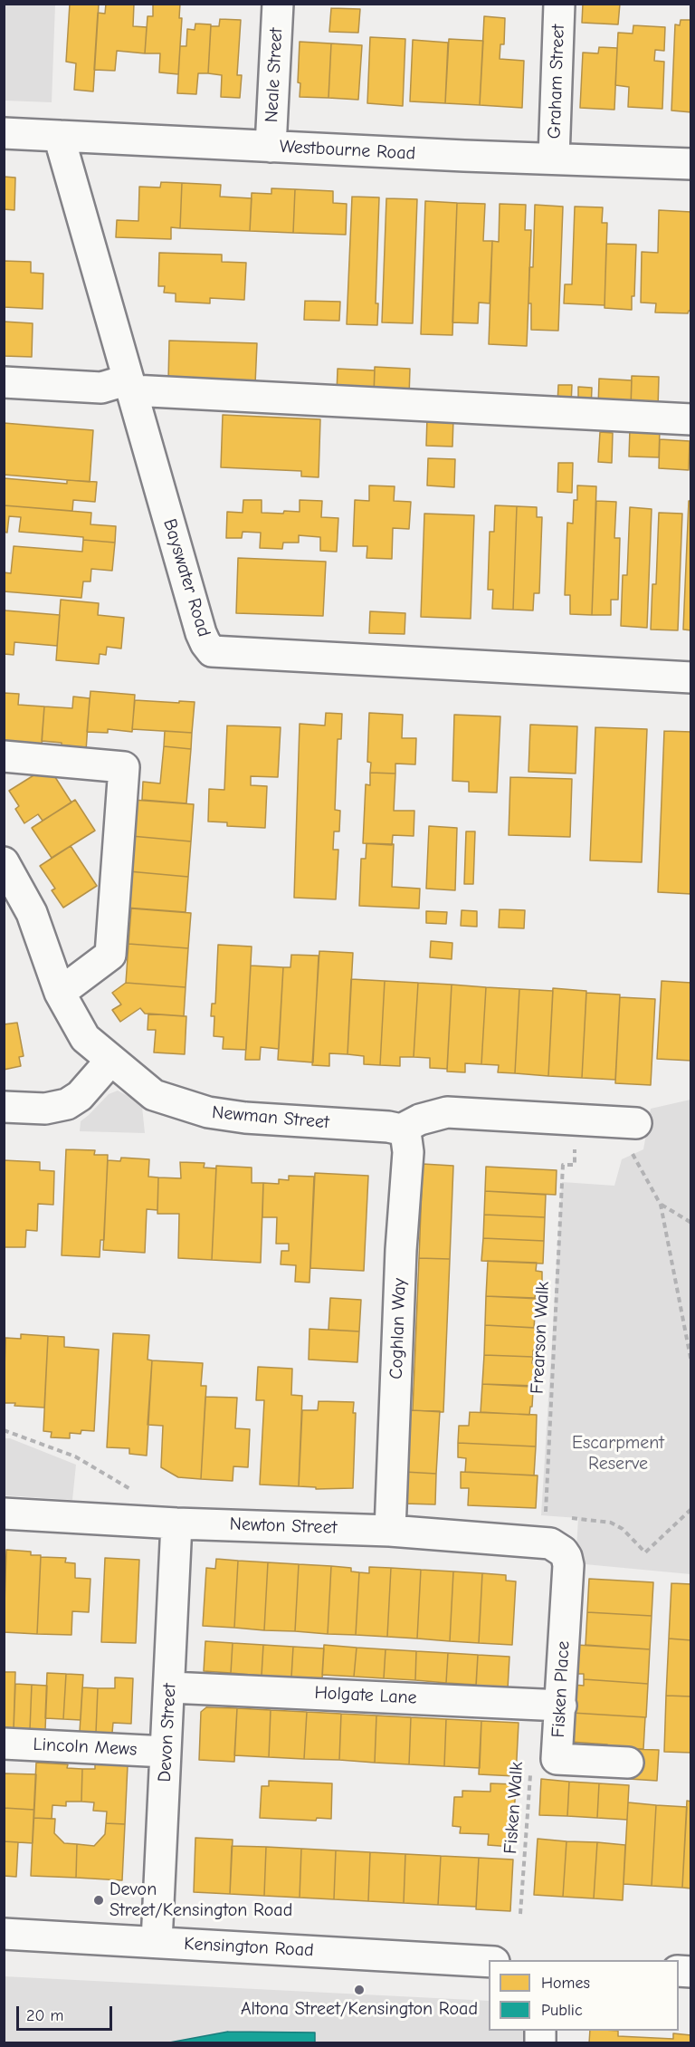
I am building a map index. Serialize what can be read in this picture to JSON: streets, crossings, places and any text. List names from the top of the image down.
{
  "streets": {
    "street": [
      "Neale Street",
      "Graham Street",
      "Westbourne Road",
      "Bayswater Road",
      "Newman Street",
      "Coghlan Way",
      "Newton Street",
      "Fisken Place",
      "Holgate Lane",
      "Devon Street",
      "Lincoln Mews",
      "Kensington Road"
    ],
    "path": ["Frearson Walk", "Fisken Walk"]
  },
  "crossings": [
    ["Neale Street", "Westbourne Road"],
    ["Graham Street", "Westbourne Road"],
    ["Westbourne Road", "Bayswater Road"],
    ["Newman Street", "Coghlan Way"],
    ["Coghlan Way", "Newton Street"],
    ["Frearson Walk", "Newton Street"],
    ["Frearson Walk", "Fisken Place"],
    ["Newton Street", "Fisken Place"],
    ["Newton Street", "Devon Street"],
    ["Fisken Place", "Holgate Lane"],
    ["Holgate Lane", "Devon Street"],
    ["Devon Street", "Lincoln Mews"],
    ["Devon Street", "Kensington Road"]
  ],
  "parks": ["Escarpment Reserve"],
  "places": ["Devon Street/Kensington Road", "Altona Street/Kensington Road"],
  "legend": ["Homes", "Public"],
  "scale_bar": "20 m"
}
